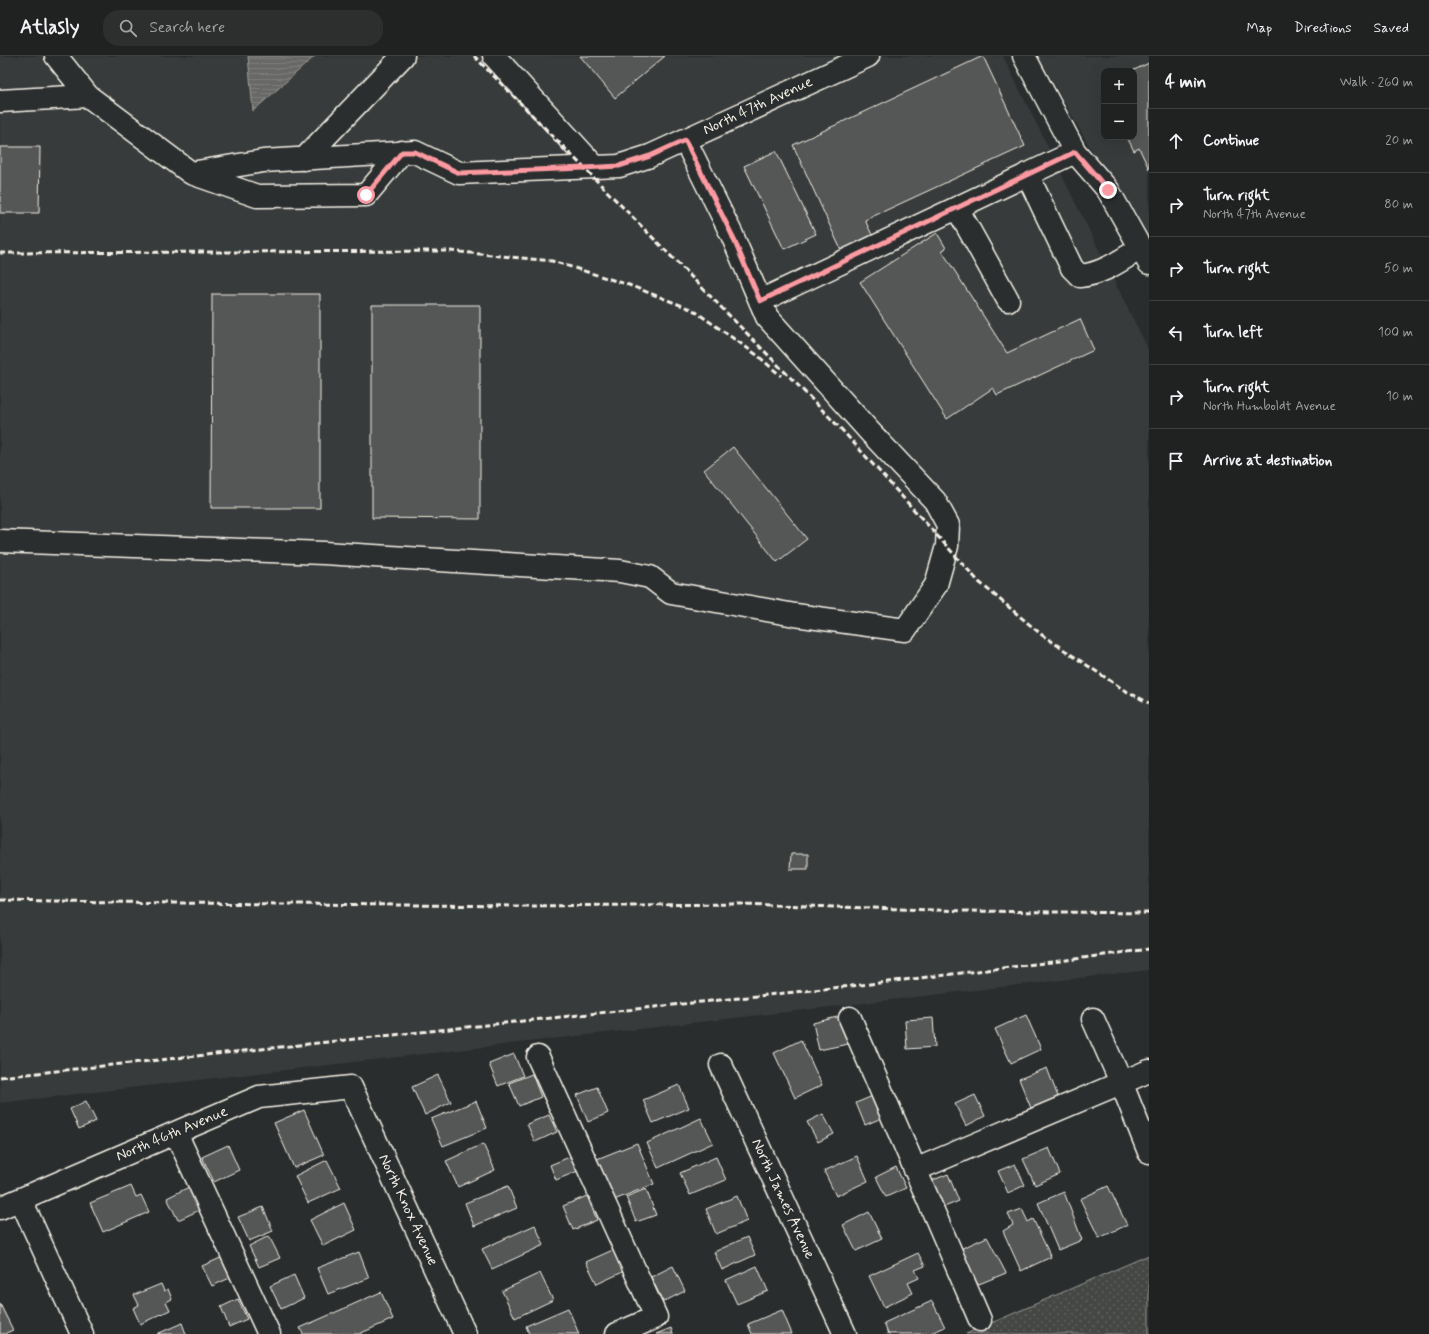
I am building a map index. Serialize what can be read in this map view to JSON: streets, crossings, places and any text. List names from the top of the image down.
{
  "streets": {
    "street": [
      "North 47th Avenue",
      "North 46th Avenue",
      "North James Avenue",
      "North Knox Avenue"
    ]
  },
  "crossings": [
    ["North 46th Avenue", "North Knox Avenue"]
  ],
  "page": {
    "header": "Atlasly",
    "search": "Search here",
    "nav": ["Map", "Directions", "Saved"],
    "heading": ["4 min", "Walk · 260 m"],
    "map_buttons": ["+", "−"],
    "list": [
      ["Continue", "20 m"],
      ["Turn right", "North 47th Avenue", "80 m"],
      ["Turn right", "50 m"],
      ["Turn left", "100 m"],
      ["Turn right", "North Humboldt Avenue", "10 m"],
      "Arrive at destination"
    ]
  }
}
